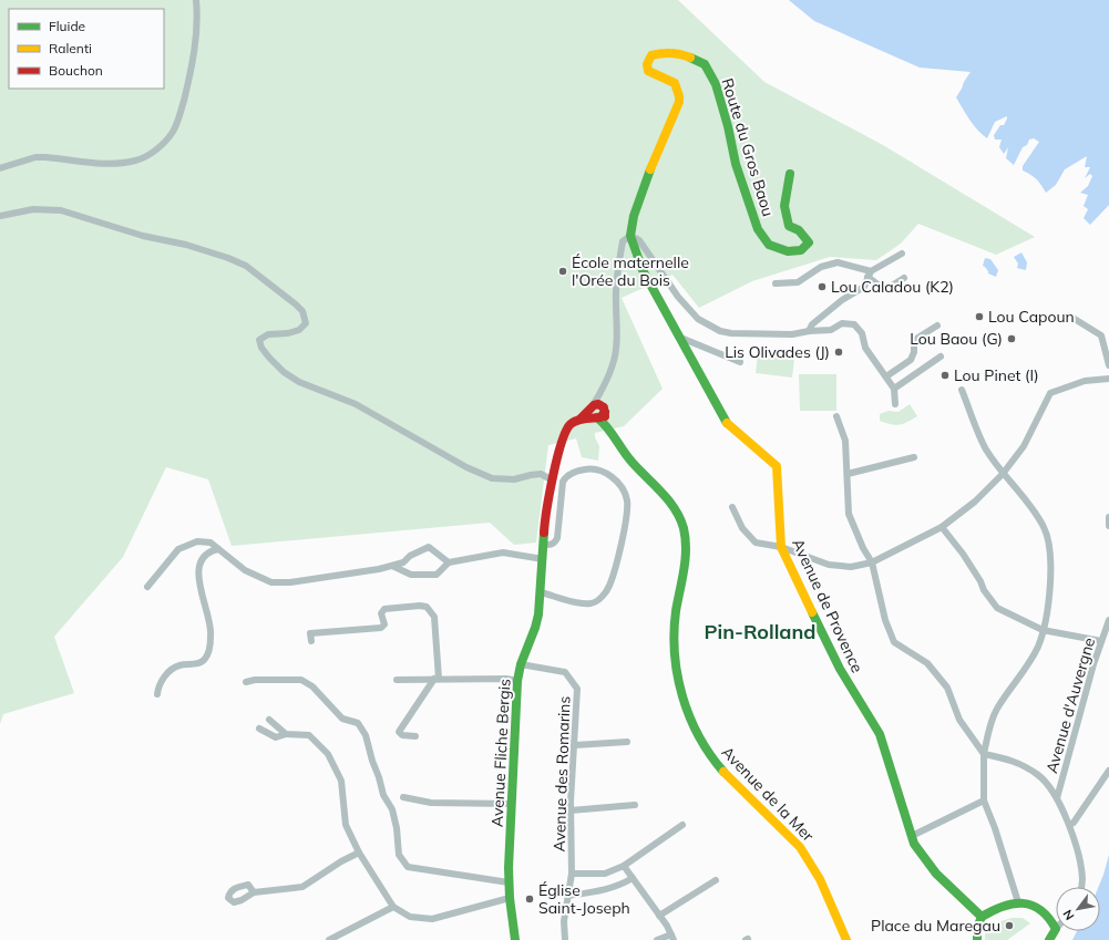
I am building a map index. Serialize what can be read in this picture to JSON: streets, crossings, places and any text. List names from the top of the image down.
{
  "streets": {
    "street": [
      "Route du Gros Baou",
      "Avenue de Provence",
      "Avenue d'Auvergne",
      "Avenue Fliche Bergis",
      "Avenue des Romarins",
      "Avenue de la Mer"
    ]
  },
  "crossings": [
    ["Route du Gros Baou", "Avenue de Provence"],
    ["Avenue Fliche Bergis", "Avenue des Romarins"],
    ["Avenue Fliche Bergis", "Avenue de la Mer"]
  ],
  "districts": ["Pin-Rolland"],
  "places": [
    "École maternelle l'Orée du Bois",
    "Lou Caladou (K2)",
    "Lou Capoun",
    "Lou Baou (G)",
    "Lis Olivades (J)",
    "Lou Pinet (I)",
    "Église Saint-Joseph",
    "Place du Maregau"
  ],
  "legend": ["Fluide", "Ralenti", "Bouchon"],
  "north": "bottom left"
}
